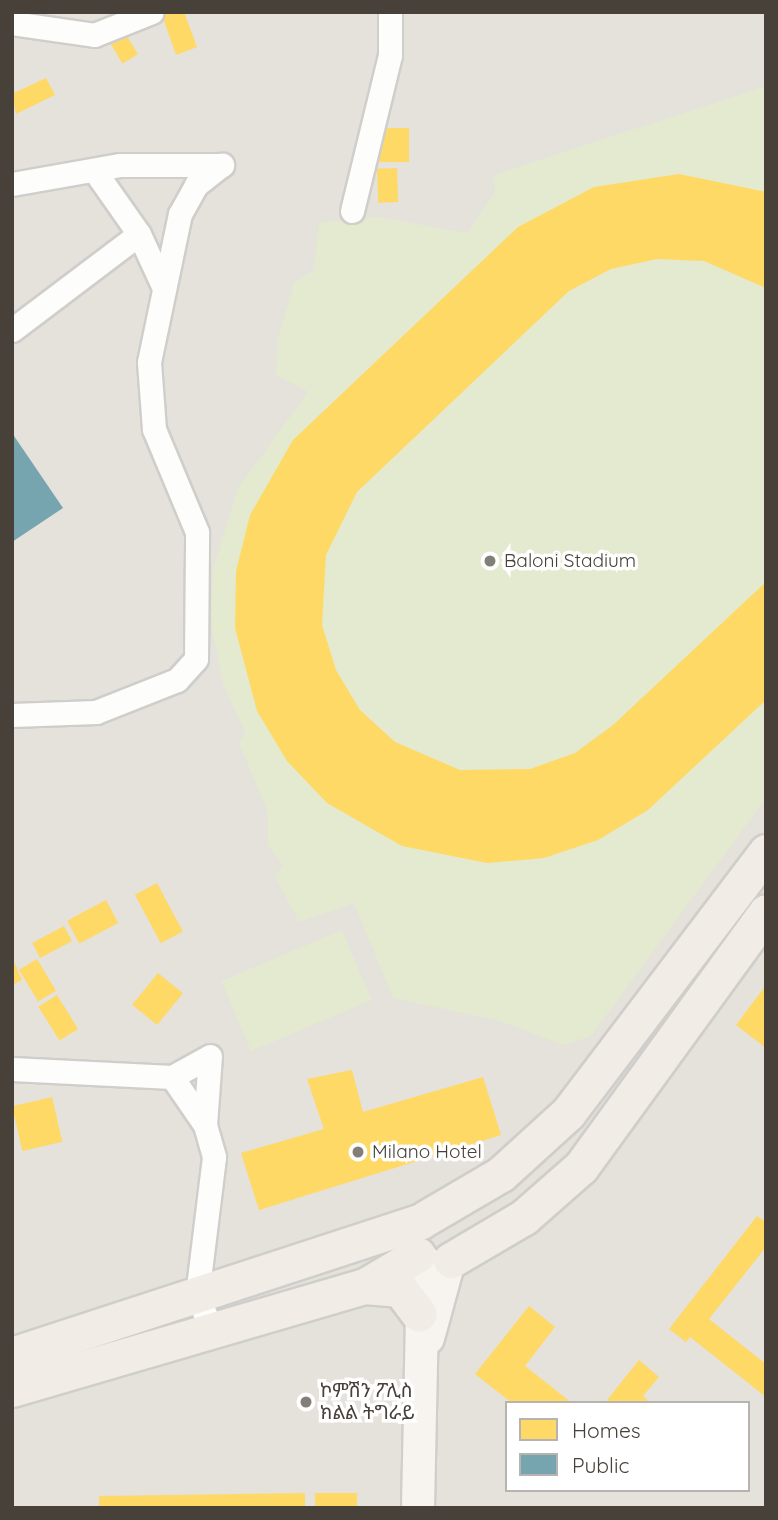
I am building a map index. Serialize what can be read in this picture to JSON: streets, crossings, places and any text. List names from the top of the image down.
{
  "places": ["Baloni Stadium", "Milano Hotel", "ኮምሽን ፖሊስ ክልል ትግራይ"],
  "legend": ["Homes", "Public"]
}
